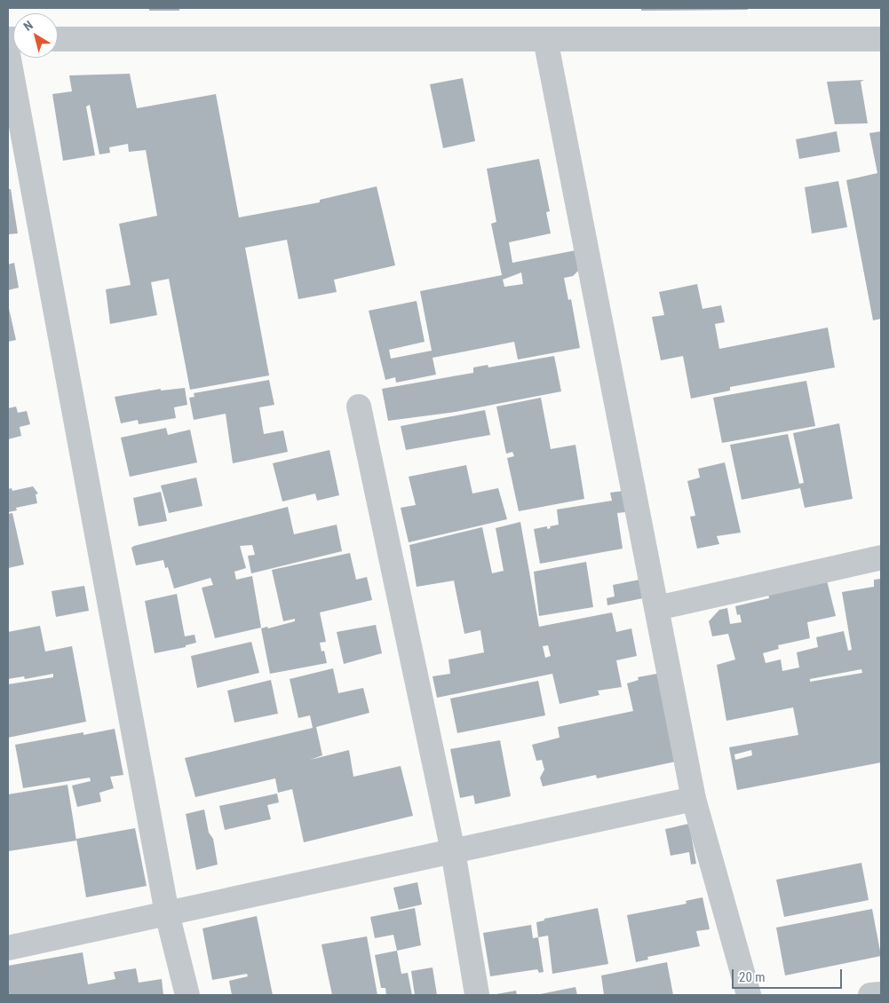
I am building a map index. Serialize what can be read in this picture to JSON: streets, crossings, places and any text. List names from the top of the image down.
{
  "scale_bar": "20 m",
  "north": "top left"
}
